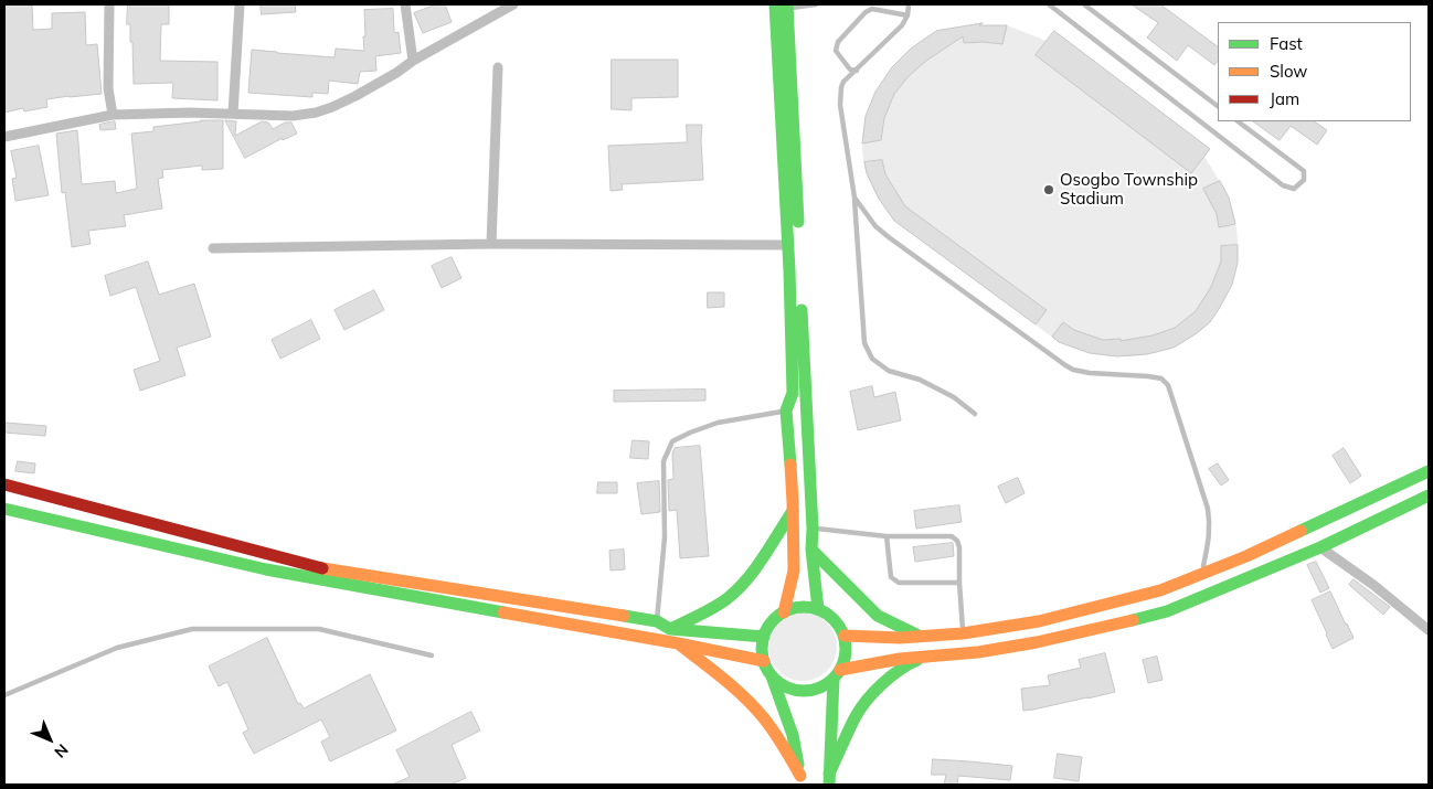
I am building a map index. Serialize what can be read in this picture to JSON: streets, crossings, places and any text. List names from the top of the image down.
{
  "places": ["Osogbo Township Stadium"],
  "legend": ["Fast", "Slow", "Jam"],
  "north": "bottom right"
}
